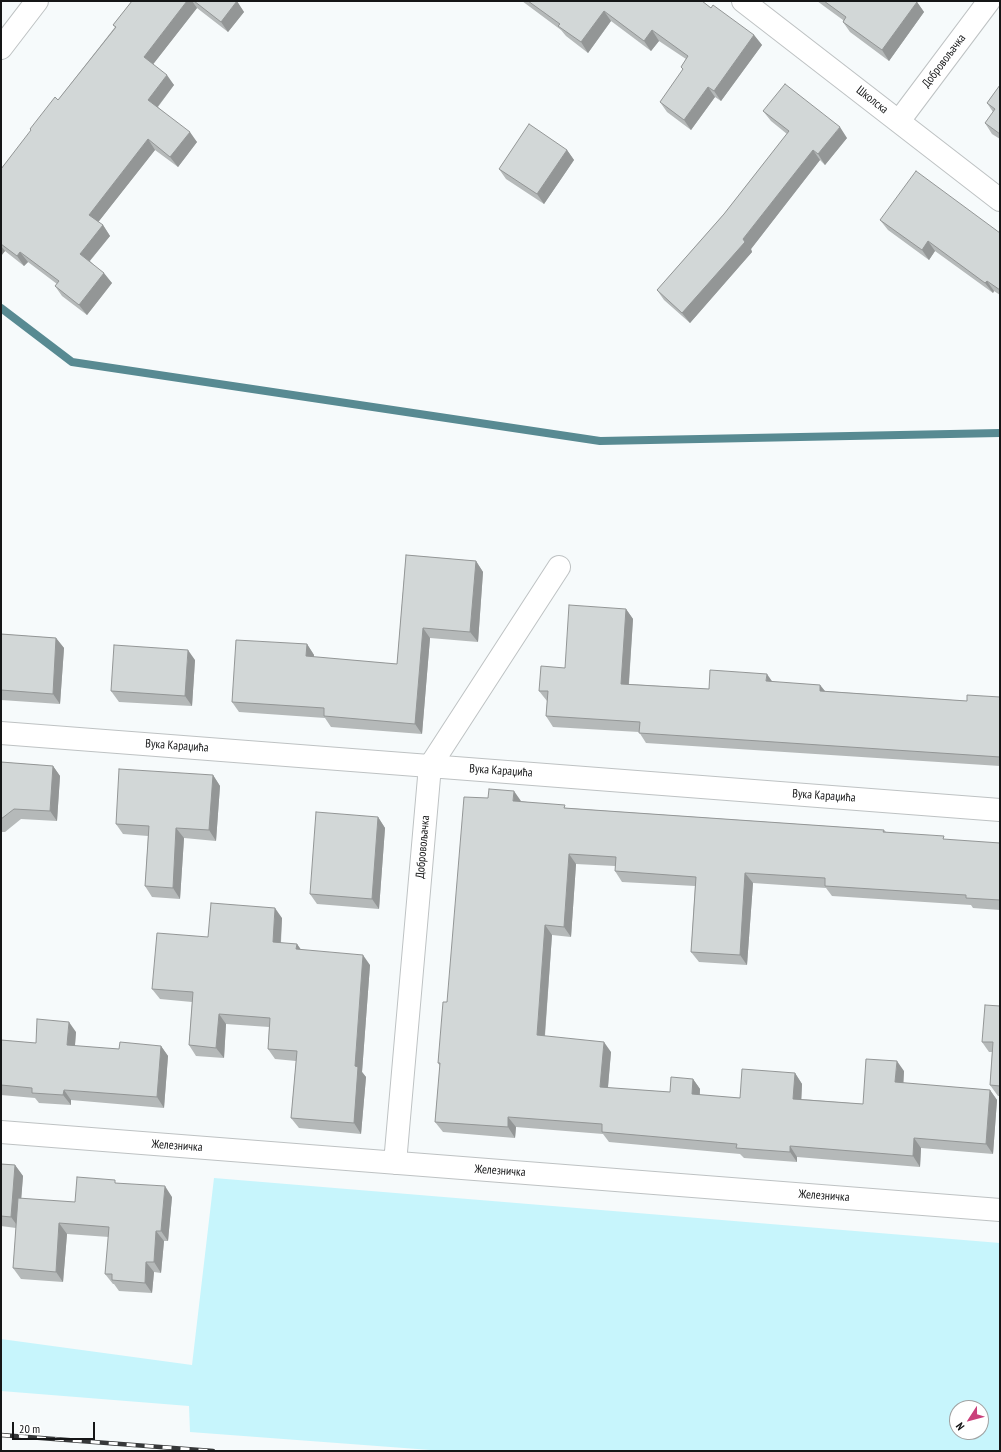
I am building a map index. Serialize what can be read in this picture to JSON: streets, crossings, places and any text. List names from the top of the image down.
{
  "streets": {
    "street": [
      "Добровољачка",
      "Школска",
      "Вука Караџића",
      "Железничка"
    ]
  },
  "crossings": [
    ["Добровољачка", "Школска"],
    ["Добровољачка", "Вука Караџића"],
    ["Добровољачка", "Железничка"]
  ],
  "scale_bar": "20 m",
  "north": "bottom left"
}
